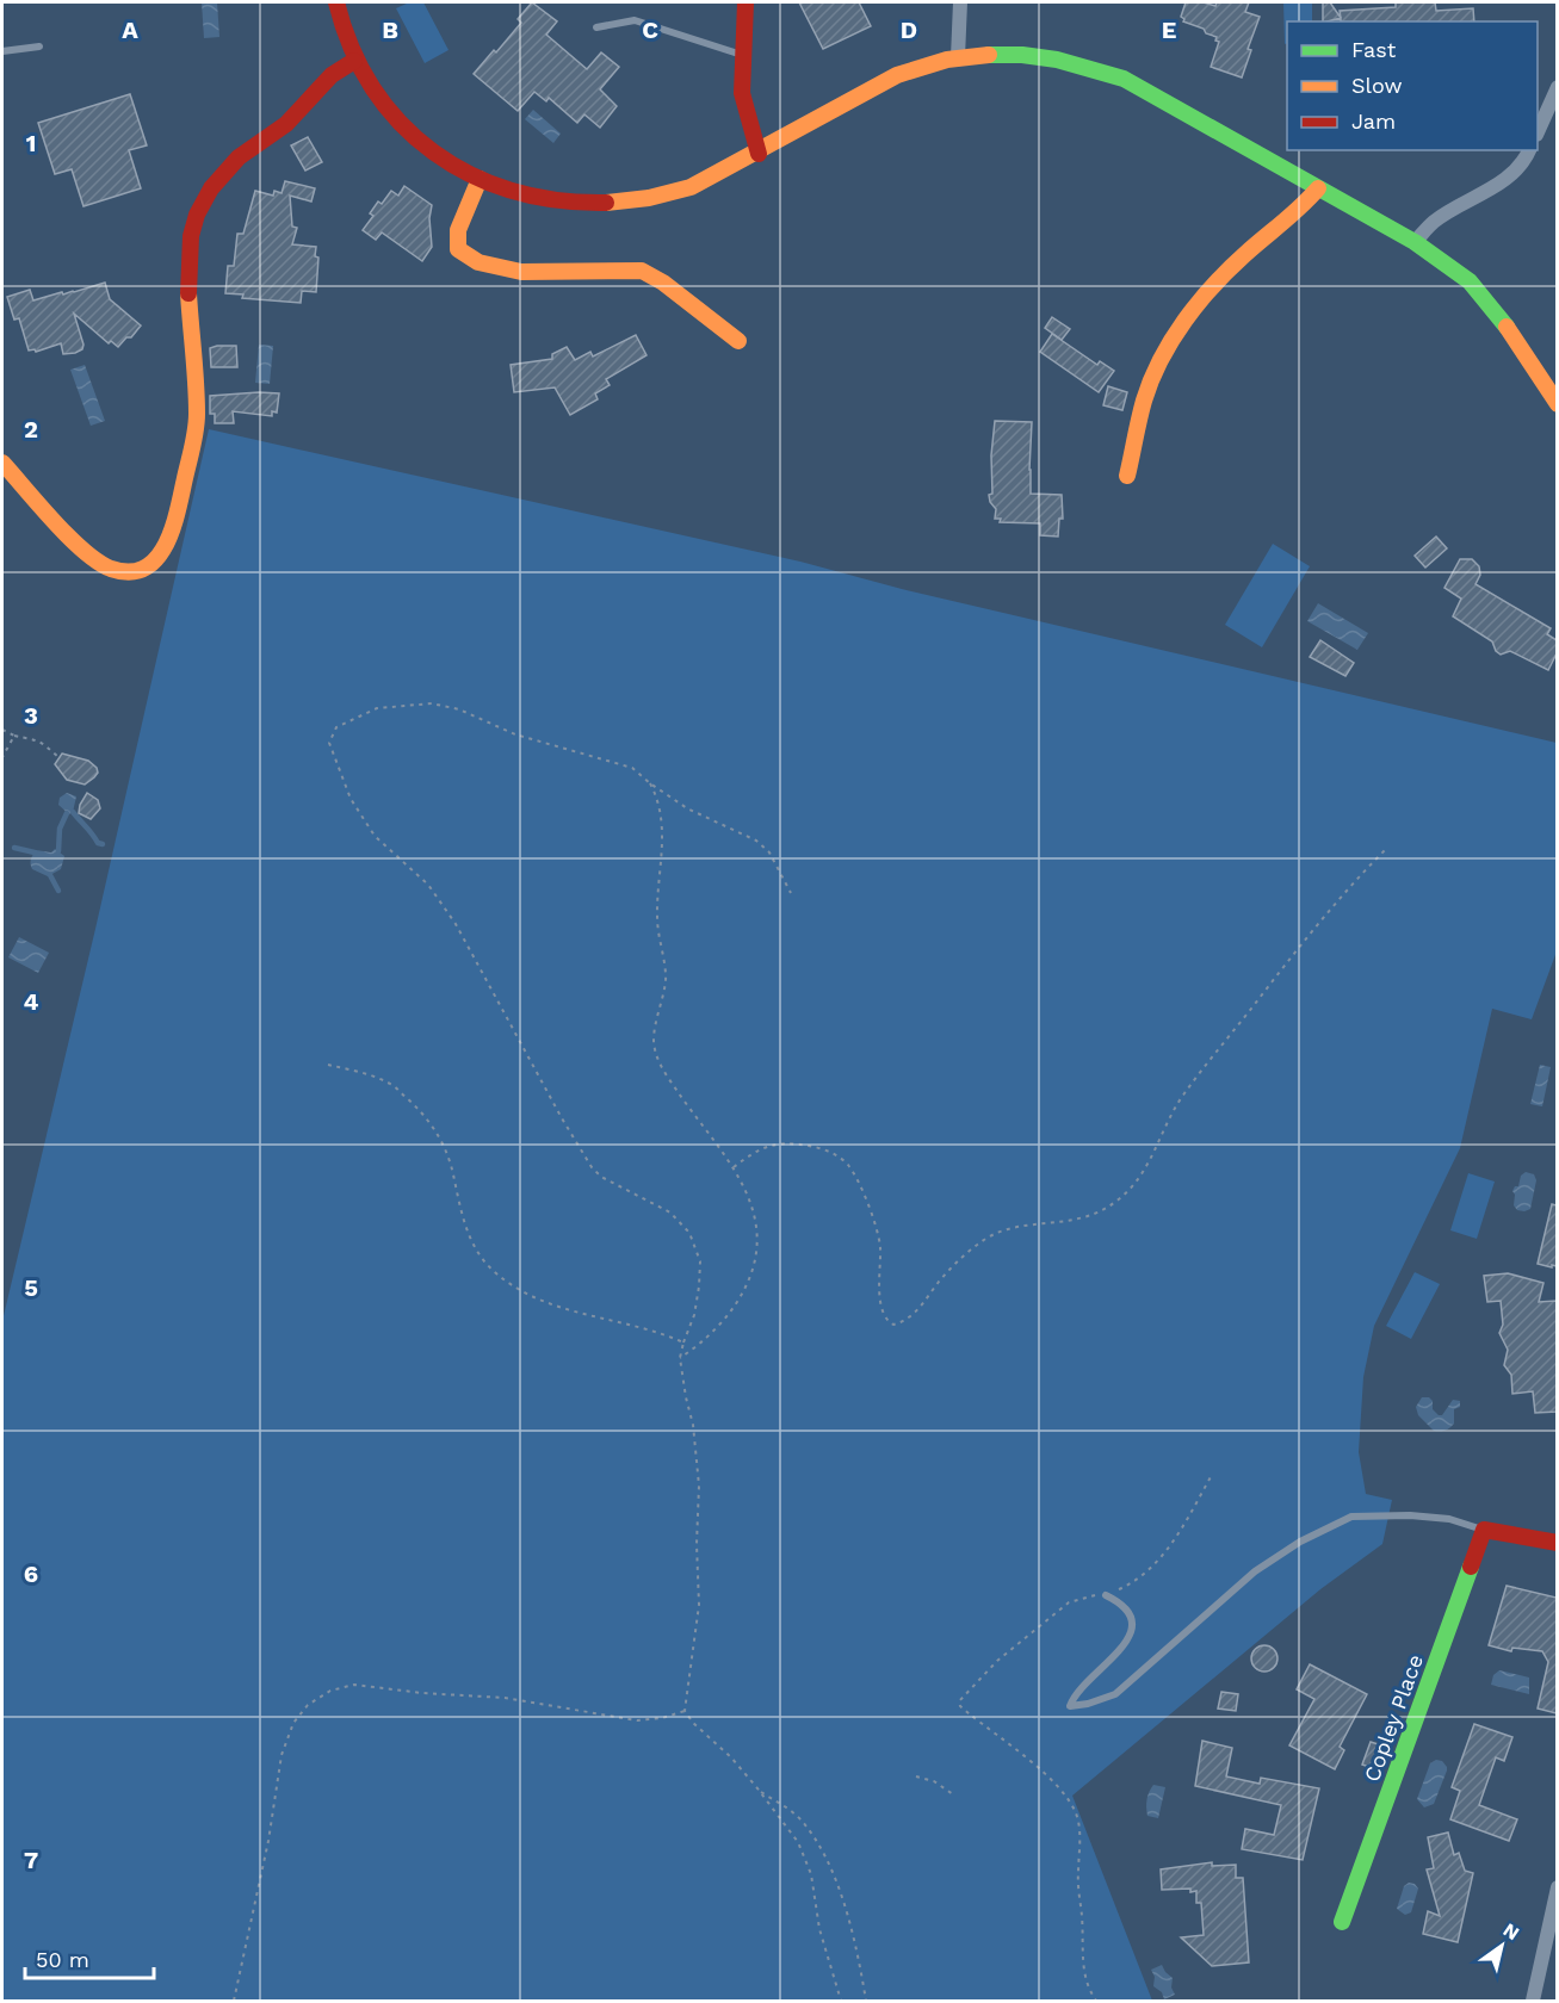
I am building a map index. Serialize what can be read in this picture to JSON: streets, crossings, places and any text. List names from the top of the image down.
{
  "streets": {
    "street": ["Copley Place"]
  },
  "legend": ["Fast", "Slow", "Jam"],
  "scale_bar": "50 m",
  "north": "top right",
  "grid": {
    "columns": [
      "A",
      "B",
      "C",
      "D",
      "E"
    ],
    "rows": [
      "1",
      "2",
      "3",
      "4",
      "5",
      "6",
      "7"
    ]
  }
}
